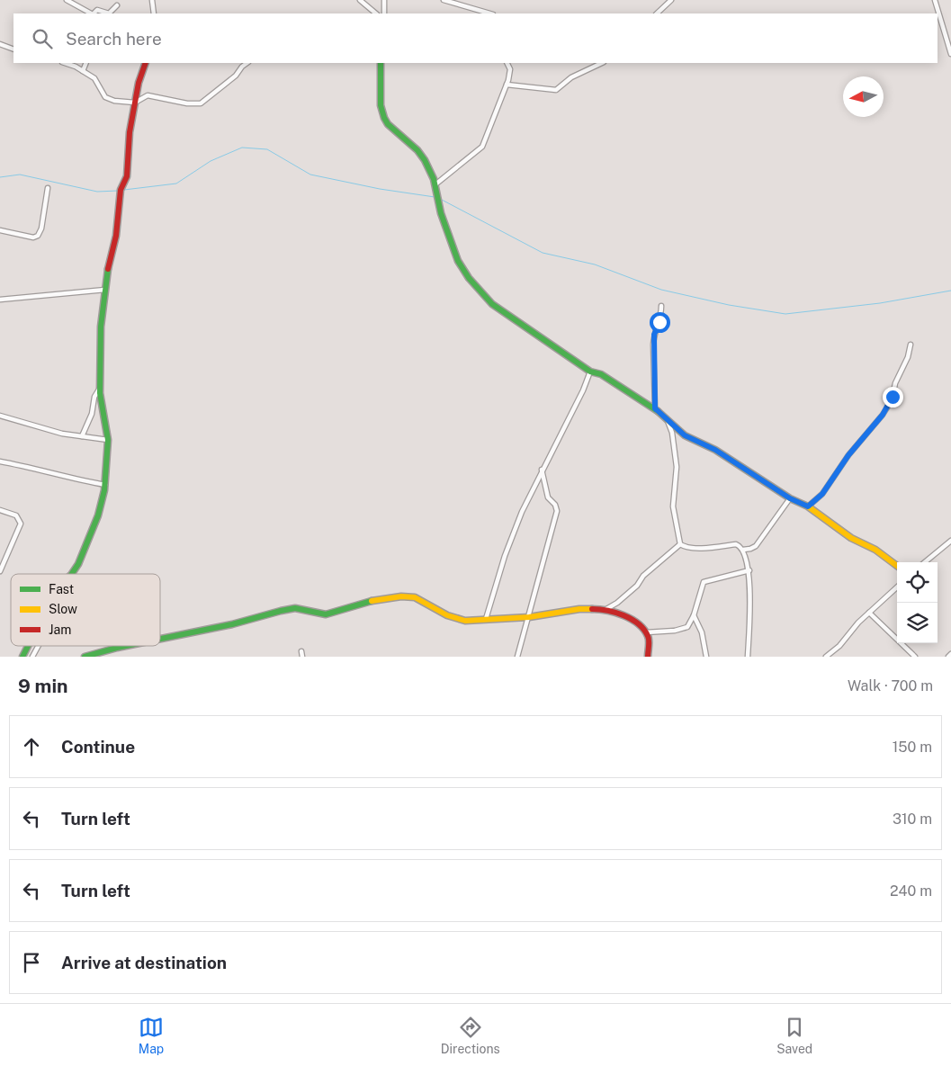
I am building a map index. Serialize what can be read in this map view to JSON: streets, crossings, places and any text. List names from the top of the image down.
{
  "legend": ["Fast", "Slow", "Jam"],
  "north": "left",
  "page": {
    "search": "Search here",
    "heading": ["9 min", "Walk · 700 m"],
    "list": [
      ["Continue", "150 m"],
      ["Turn left", "310 m"],
      ["Turn left", "240 m"],
      "Arrive at destination"
    ],
    "nav": ["Map", "Directions", "Saved"]
  }
}
